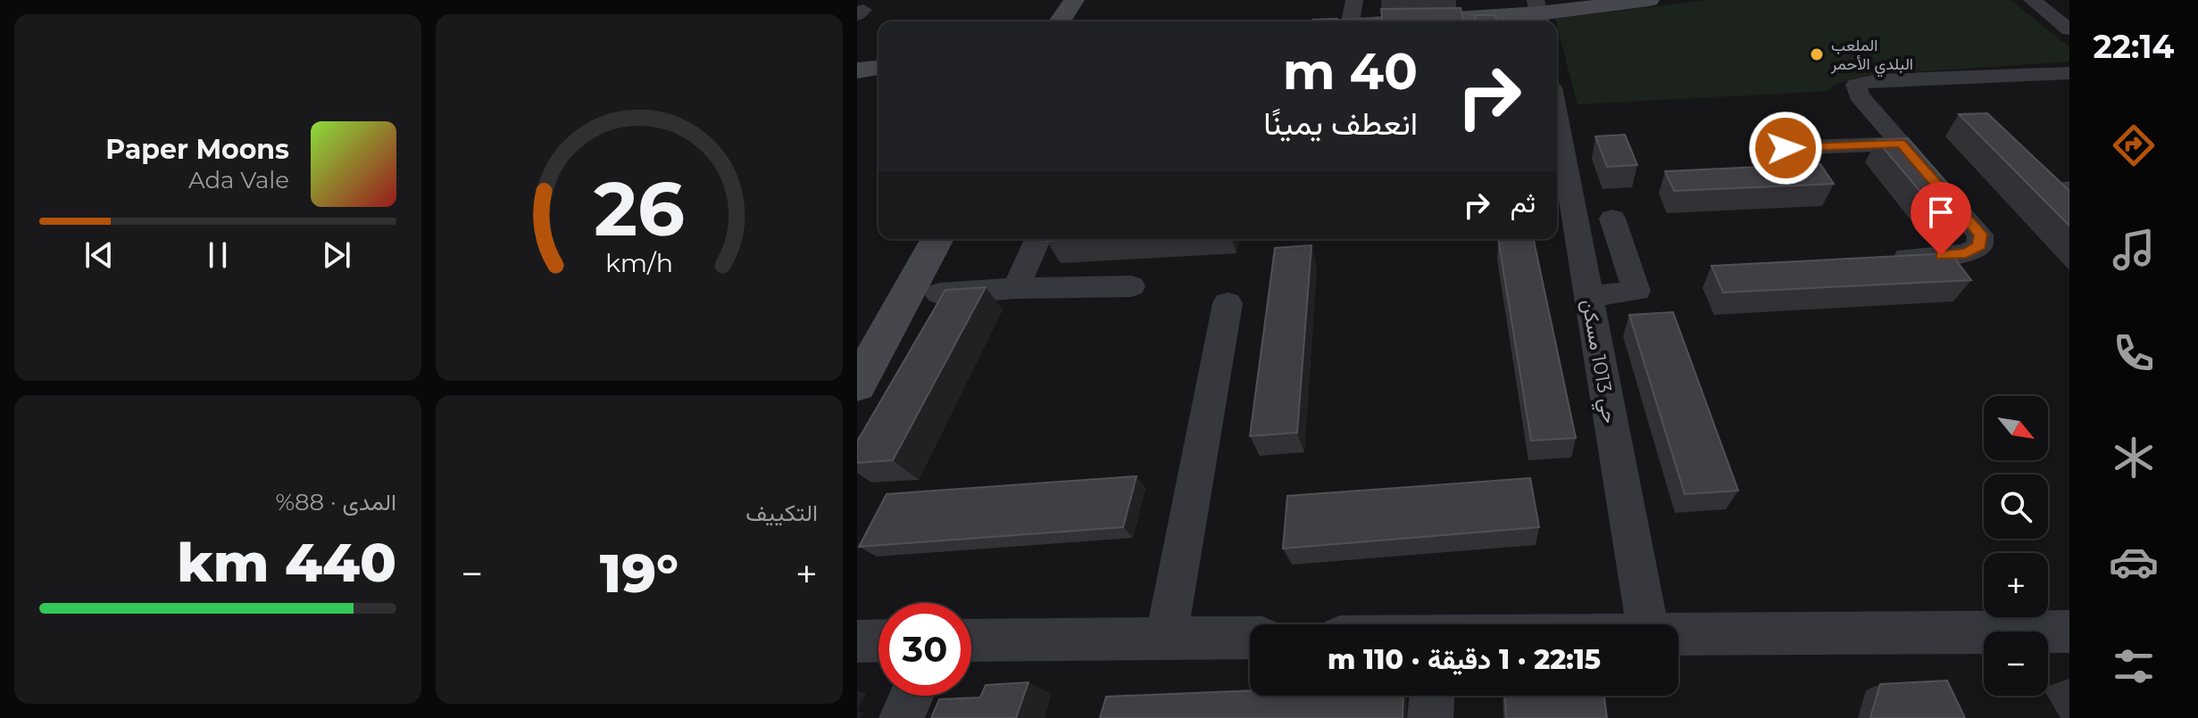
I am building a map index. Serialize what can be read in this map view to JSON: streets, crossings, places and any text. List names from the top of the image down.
{
  "streets": {
    "street": ["حي 1013 مسكن"]
  },
  "places": ["الملعب البلدي الأحمر"],
  "north": "bottom right",
  "page": {
    "tabs": "22:14",
    "turn": ["40 m", "انعطف يمينًا"],
    "song": ["Paper Moons", "Ada Vale"],
    "then": "ثم",
    "tile": [
      "التكييف",
      ["المدى · 88%", "440 km"]
    ],
    "map_buttons": ["+", "−"],
    "heat": ["−", "19°", "+"],
    "limit": "30",
    "trip": "22:15 · 1 دقيقة · 110 m",
    "gauge": ["26", "km/h"]
  }
}
